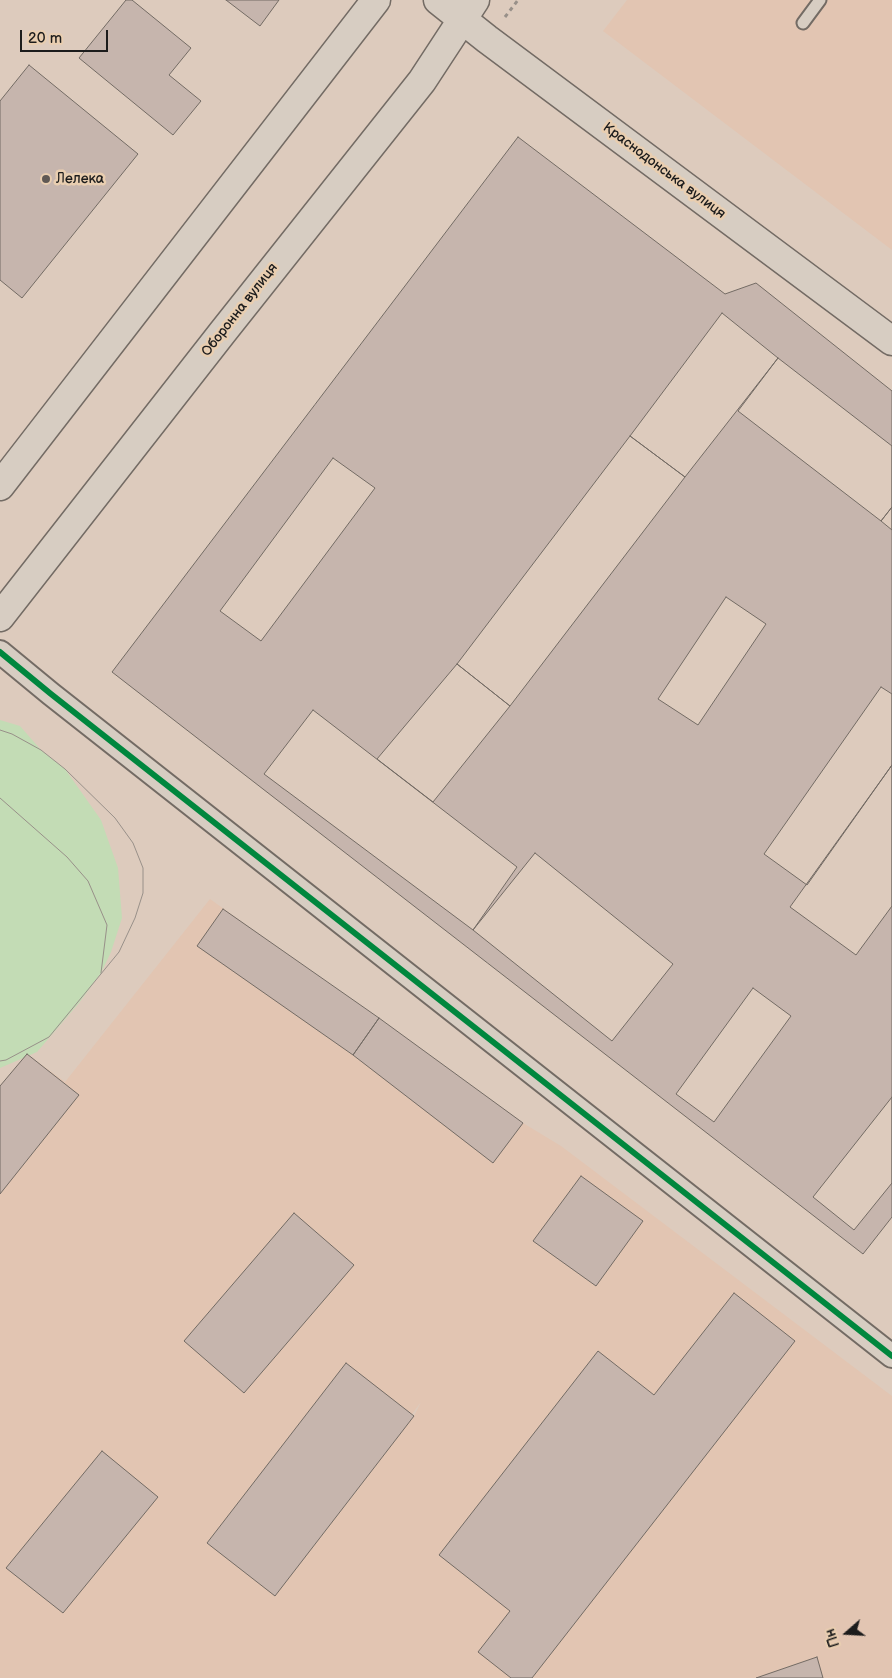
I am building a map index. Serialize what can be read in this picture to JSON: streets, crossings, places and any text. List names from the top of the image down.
{
  "streets": {
    "main road": ["Краснодонська вулиця", "Оборонна вулиця"]
  },
  "crossings": [
    ["Краснодонська вулиця", "Оборонна вулиця"]
  ],
  "places": ["Лелека"],
  "scale_bar": "20 m",
  "north": "left"
}
